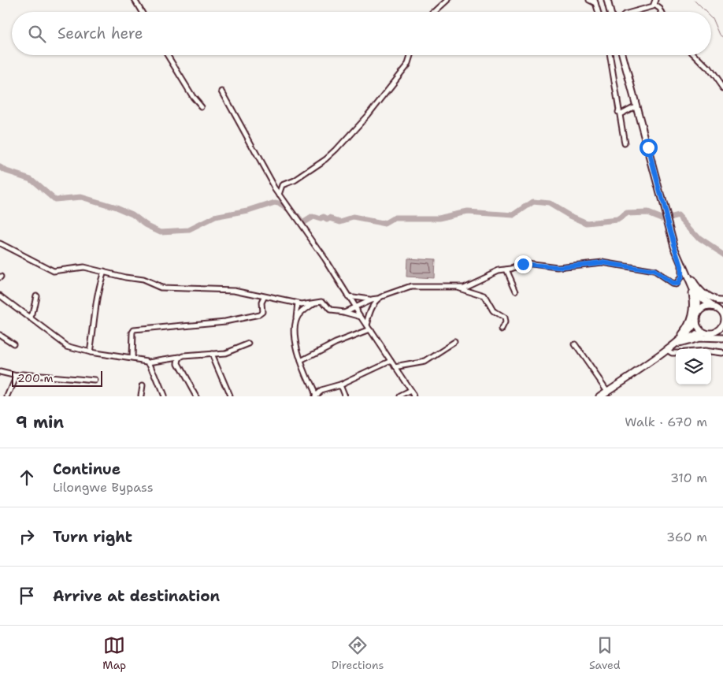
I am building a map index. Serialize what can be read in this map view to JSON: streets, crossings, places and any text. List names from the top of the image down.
{
  "scale_bar": "200 m",
  "page": {
    "search": "Search here",
    "scale": "200 m",
    "heading": ["9 min", "Walk · 670 m"],
    "list": [
      ["Continue", "Lilongwe Bypass", "310 m"],
      ["Turn right", "360 m"],
      "Arrive at destination"
    ],
    "nav": ["Map", "Directions", "Saved"]
  }
}
